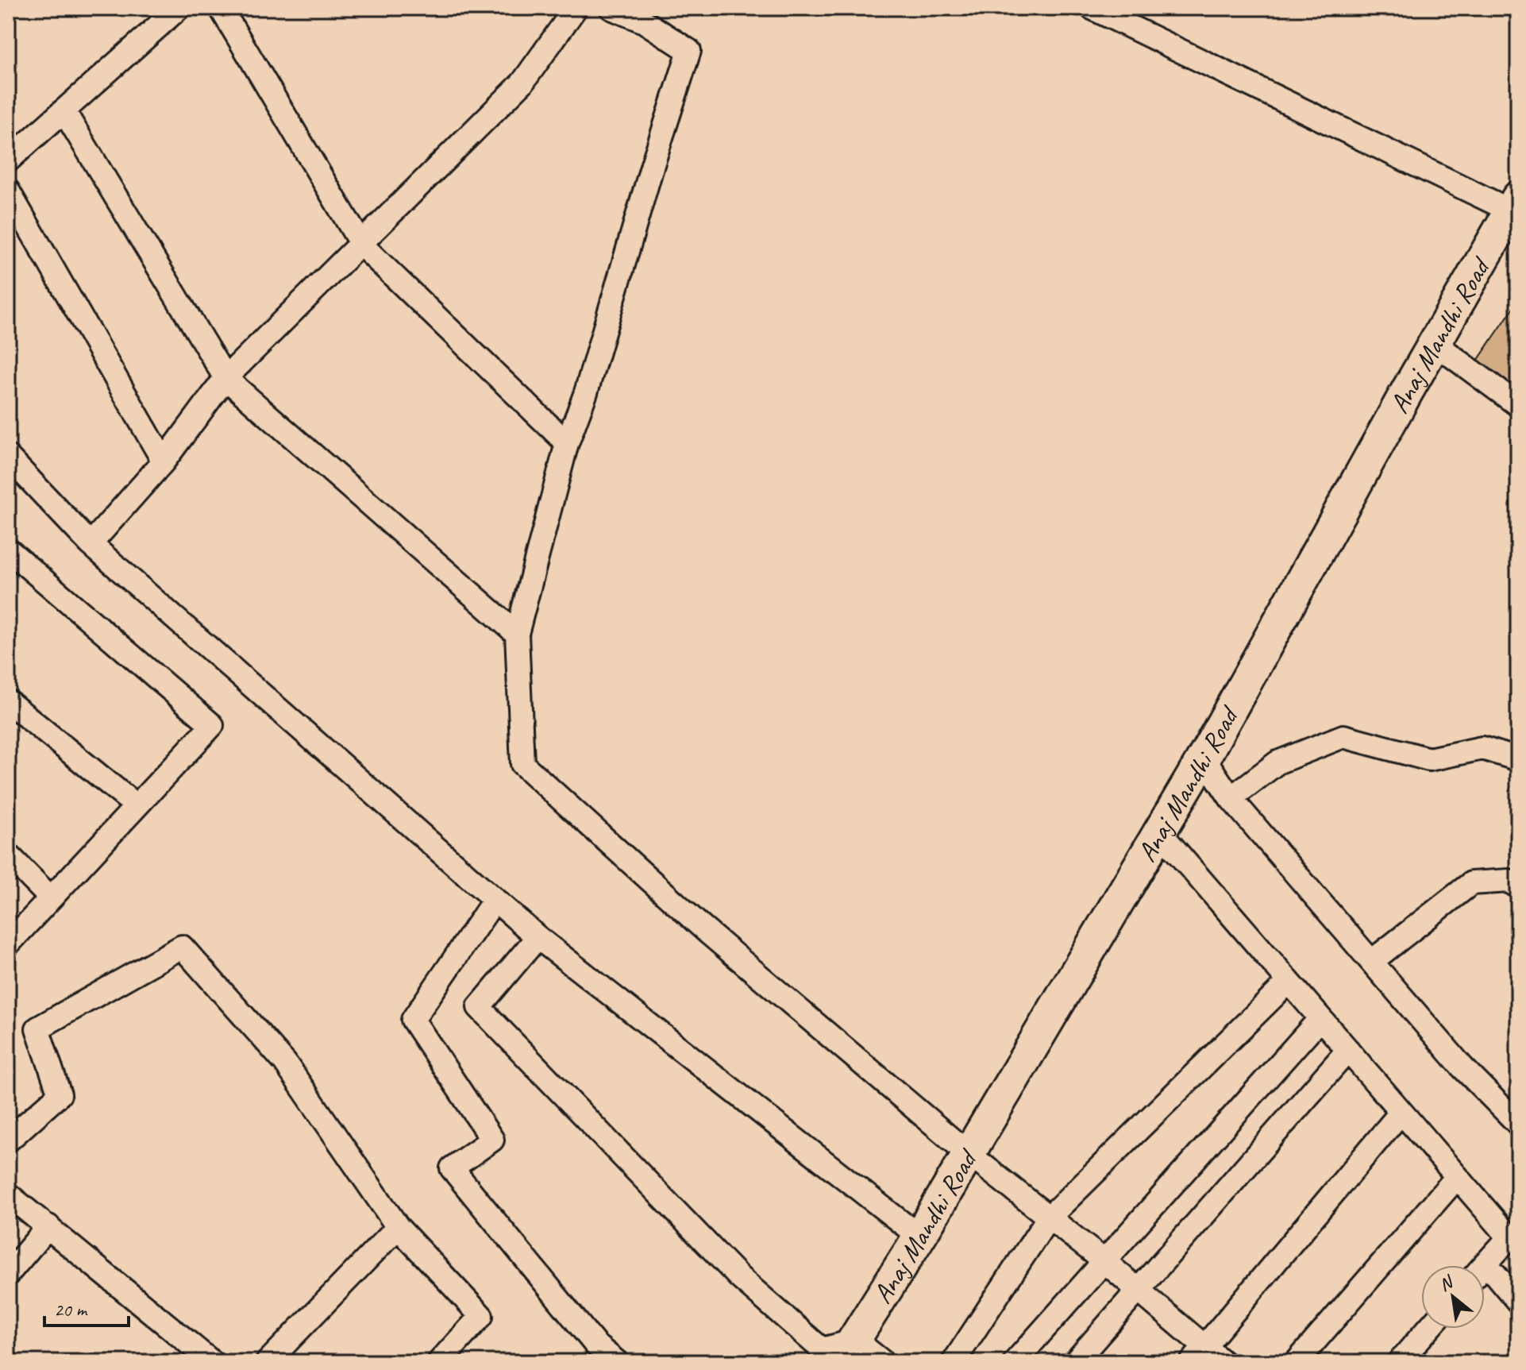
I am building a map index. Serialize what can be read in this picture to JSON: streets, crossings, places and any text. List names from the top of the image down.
{
  "streets": {
    "street": ["Anaj Mandhi Road"]
  },
  "scale_bar": "20 m",
  "north": "top left"
}
